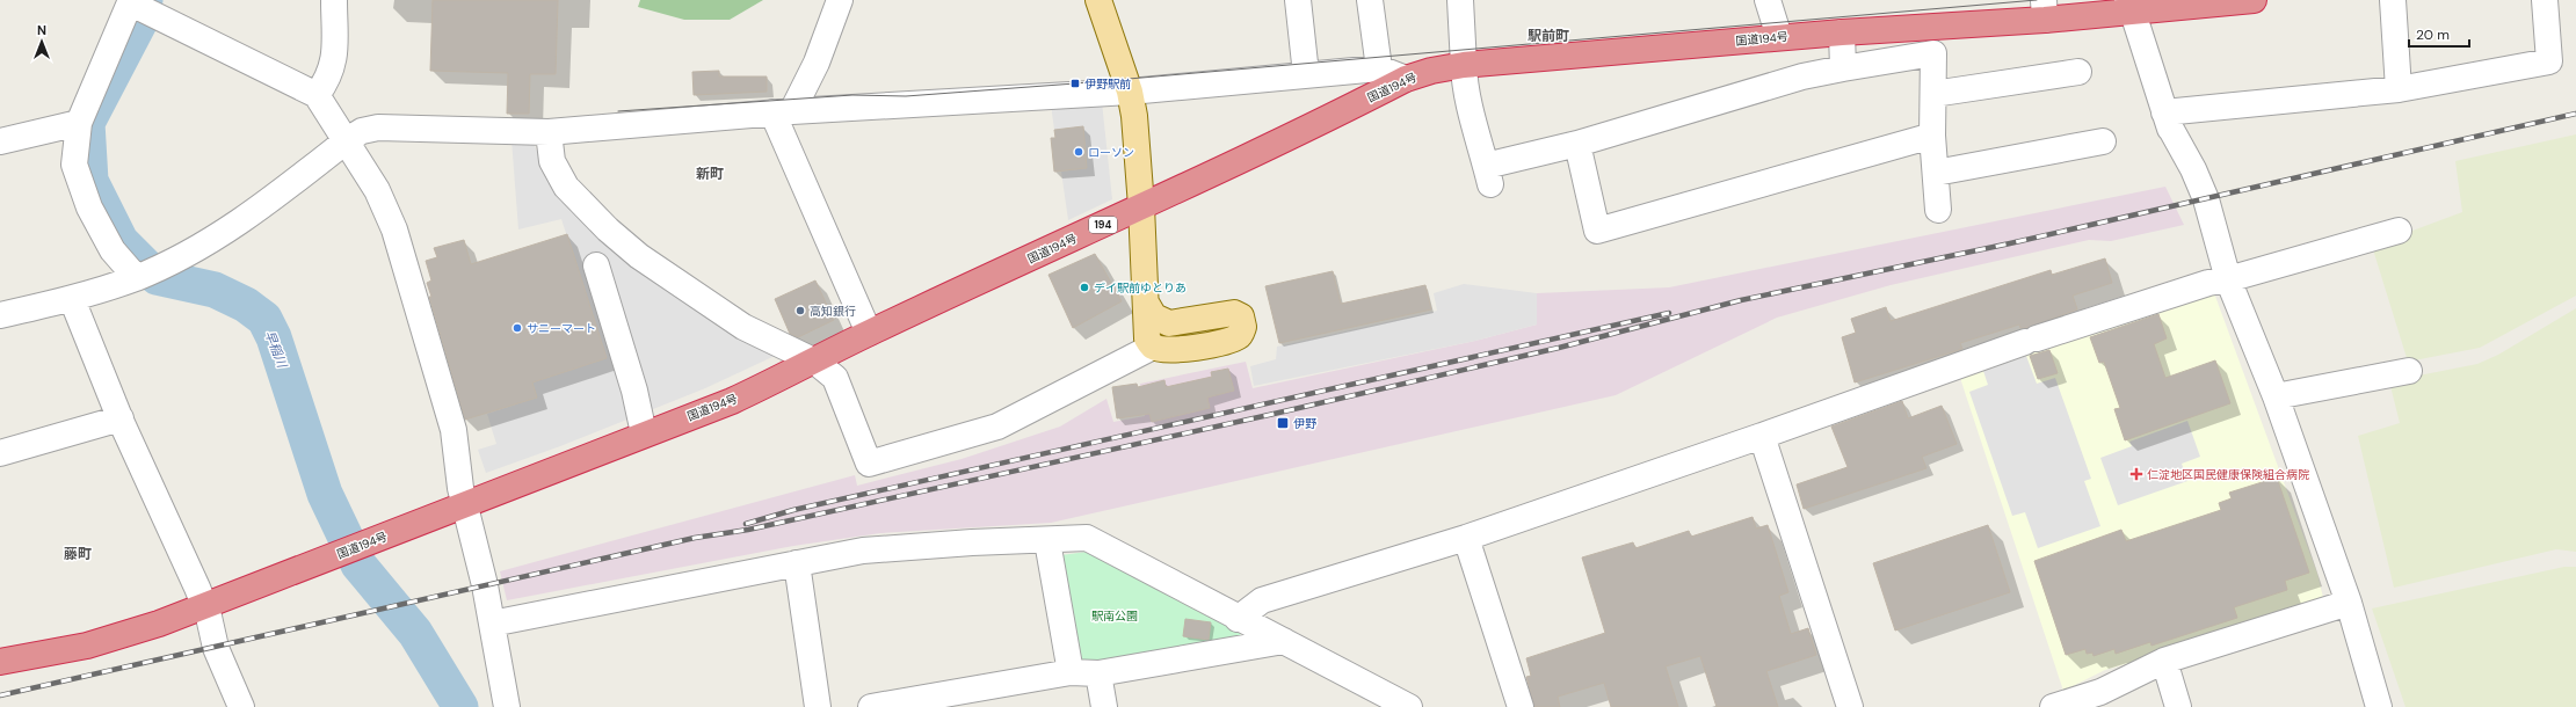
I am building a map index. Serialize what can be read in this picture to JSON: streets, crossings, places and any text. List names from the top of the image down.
{
  "streets": {
    "highway": ["国道194号", "194"]
  },
  "districts": ["駅前町", "新町", "藤町"],
  "water": ["早稲川"],
  "parks": ["駅南公園"],
  "places": {
    "transit": ["伊野駅前", "伊野"],
    "other": [
      "ローソン",
      "デイ駅前ゆとりあ",
      "高知銀行",
      "サニーマート"
    ],
    "health": ["仁淀地区国民健康保険組合病院"]
  },
  "scale_bar": "20 m",
  "north": "top"
}
